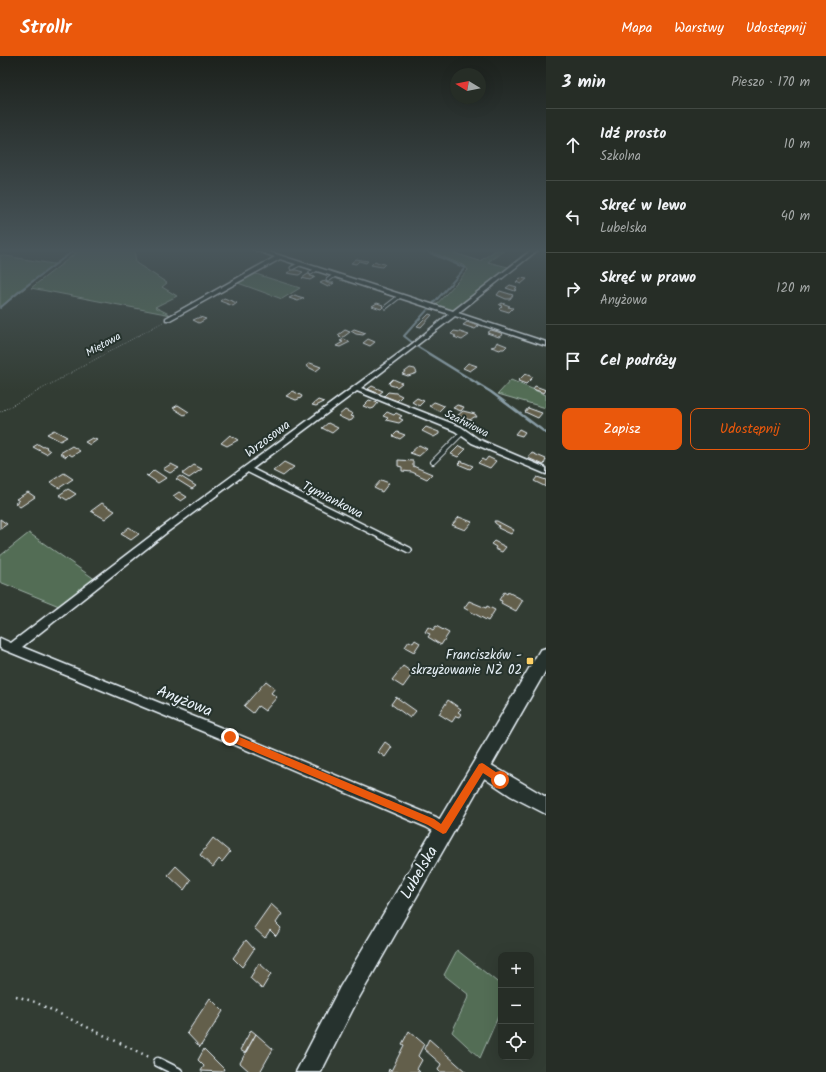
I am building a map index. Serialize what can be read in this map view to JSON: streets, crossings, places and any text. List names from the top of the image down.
{
  "streets": {
    "main road": ["Lubelska"],
    "street": ["Szałwiowa", "Wrzosowa", "Anyżowa"],
    "lane": ["Tymiankowa"],
    "path": ["Miętowa"]
  },
  "crossings": [
    ["Szałwiowa", "Wrzosowa"],
    ["Wrzosowa", "Tymiankowa"],
    ["Wrzosowa", "Anyżowa"],
    ["Anyżowa", "Lubelska"]
  ],
  "places": {
    "transit": ["Franciszków - skrzyżowanie NŻ 02"]
  },
  "north": "left",
  "page": {
    "header": "Strollr",
    "nav": ["Mapa", "Warstwy", "Udostępnij"],
    "heading": ["3 min", "Pieszo · 170 m"],
    "list": [
      ["Idź prosto", "Szkolna", "10 m"],
      ["Skręć w lewo", "Lubelska", "40 m"],
      ["Skręć w prawo", "Anyżowa", "120 m"],
      "Cel podróży"
    ],
    "buttons": ["Zapisz", "Udostępnij"],
    "map_buttons": ["+", "−"]
  }
}
